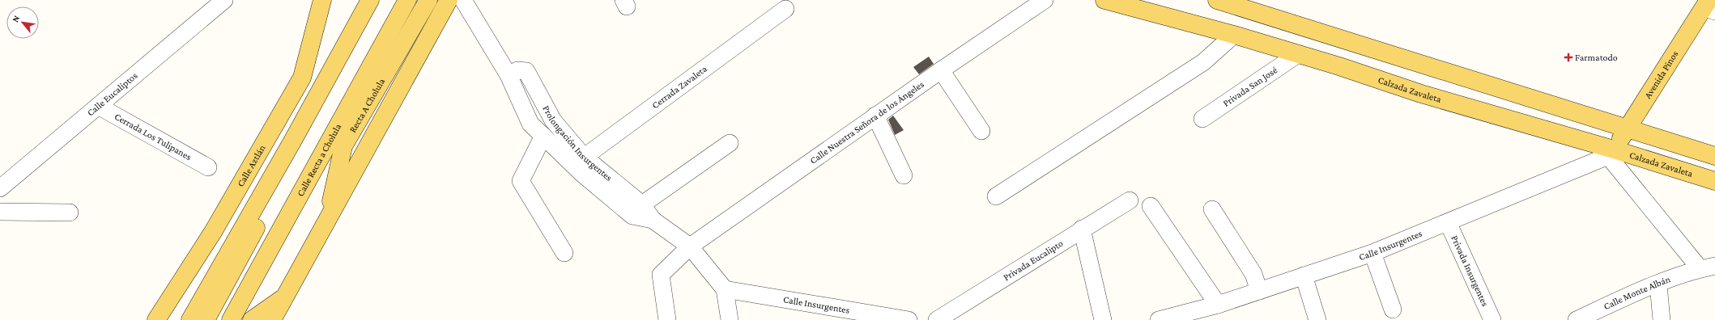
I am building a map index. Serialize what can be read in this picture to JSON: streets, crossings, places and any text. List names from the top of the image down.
{
  "streets": {
    "main road": [
      "Avenida Pinos",
      "Calzada Zavaleta",
      "Recta A Cholula",
      "Calle Recta a Cholula",
      "Calle Aztlán"
    ],
    "street": [
      "Cerrada Zavaleta",
      "Privada San José",
      "Calle Eucaliptos",
      "Calle Nuestra Señora de los Ángeles",
      "Cerrada Los Tulipanes",
      "Prolongación Insurgentes",
      "Calle Insurgentes",
      "Privada Eucalipto",
      "Privada Insurgentes",
      "Calle Monte Albán"
    ]
  },
  "crossings": [
    ["Avenida Pinos", "Calzada Zavaleta"],
    ["Avenida Pinos", "Calle Insurgentes"],
    ["Cerrada Zavaleta", "Prolongación Insurgentes"],
    ["Privada San José", "Calzada Zavaleta"],
    ["Calzada Zavaleta", "Calle Insurgentes"],
    ["Calle Eucaliptos", "Cerrada Los Tulipanes"],
    ["Calle Nuestra Señora de los Ángeles", "Prolongación Insurgentes"],
    ["Prolongación Insurgentes", "Calle Insurgentes"],
    ["Calle Insurgentes", "Privada Insurgentes"]
  ],
  "places": {
    "health": ["Farmatodo"]
  },
  "north": "top left"
}
